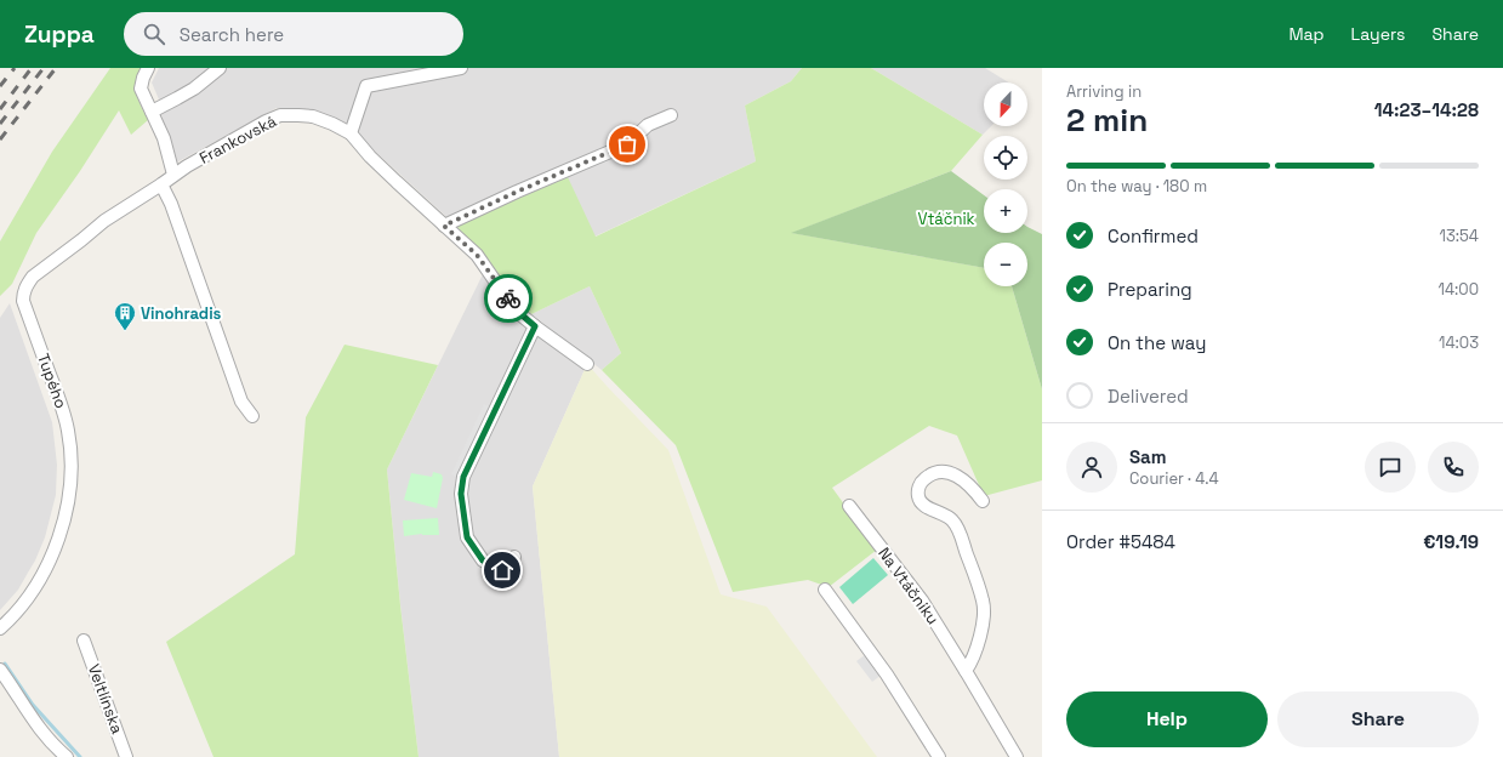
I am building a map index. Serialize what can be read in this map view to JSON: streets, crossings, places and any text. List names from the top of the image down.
{
  "streets": {
    "street": [
      "Frankovská",
      "Tupého",
      "Na Vtáčniku",
      "Veltlínska"
    ]
  },
  "crossings": [
    ["Frankovská", "Tupého"]
  ],
  "parks": ["Vtáčnik"],
  "places": {
    "building": ["Vinohradis"]
  },
  "north": "bottom",
  "page": {
    "header": "Zuppa",
    "search": "Search here",
    "nav": ["Map", "Layers", "Share"],
    "heading": ["2 min", "Arriving in", "14:23–14:28"],
    "panel": [
      "Sam",
      "Courier · 4.4",
      "Order #5484",
      "€19.19"
    ],
    "map_buttons": ["+", "−"],
    "bar": "On the way · 180 m",
    "list": [
      ["Confirmed", "13:54"],
      ["Preparing", "14:00"],
      ["On the way", "14:03"],
      "Delivered"
    ],
    "buttons": ["Help", "Share"]
  }
}
